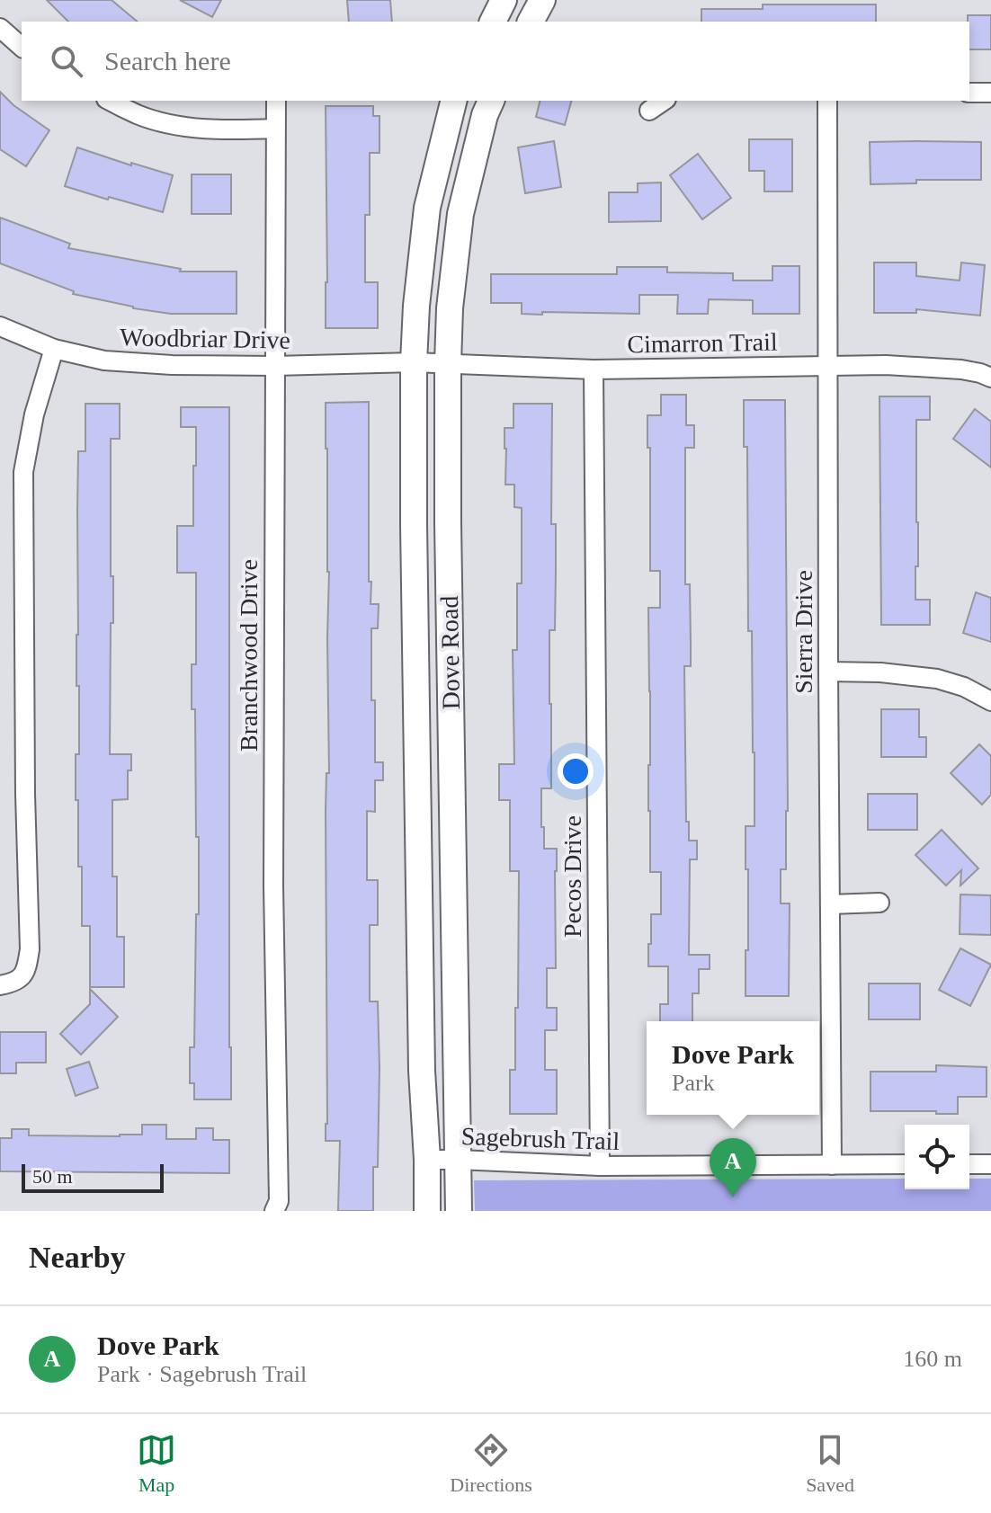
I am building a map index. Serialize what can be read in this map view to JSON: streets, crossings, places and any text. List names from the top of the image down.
{
  "streets": {
    "main road": ["Dove Road"],
    "street": [
      "Woodbriar Drive",
      "Cimarron Trail",
      "Sierra Drive",
      "Branchwood Drive",
      "Pecos Drive",
      "Sagebrush Trail"
    ]
  },
  "crossings": [
    ["Woodbriar Drive", "Cimarron Trail"],
    ["Woodbriar Drive", "Dove Road"],
    ["Woodbriar Drive", "Branchwood Drive"],
    ["Cimarron Trail", "Sierra Drive"],
    ["Cimarron Trail", "Dove Road"],
    ["Cimarron Trail", "Pecos Drive"],
    ["Sierra Drive", "Sagebrush Trail"],
    ["Dove Road", "Sagebrush Trail"],
    ["Pecos Drive", "Sagebrush Trail"]
  ],
  "scale_bar": "50 m",
  "page": {
    "search": "Search here",
    "popup": ["Dove Park", "Park"],
    "pins": "A",
    "scale": "50 m",
    "heading": "Nearby",
    "list": [
      {
        "mark": "A",
        "name": "Dove Park",
        "note": "Park · Sagebrush Trail",
        "value": "160 m"
      }
    ],
    "nav": ["Map", "Directions", "Saved"]
  }
}
